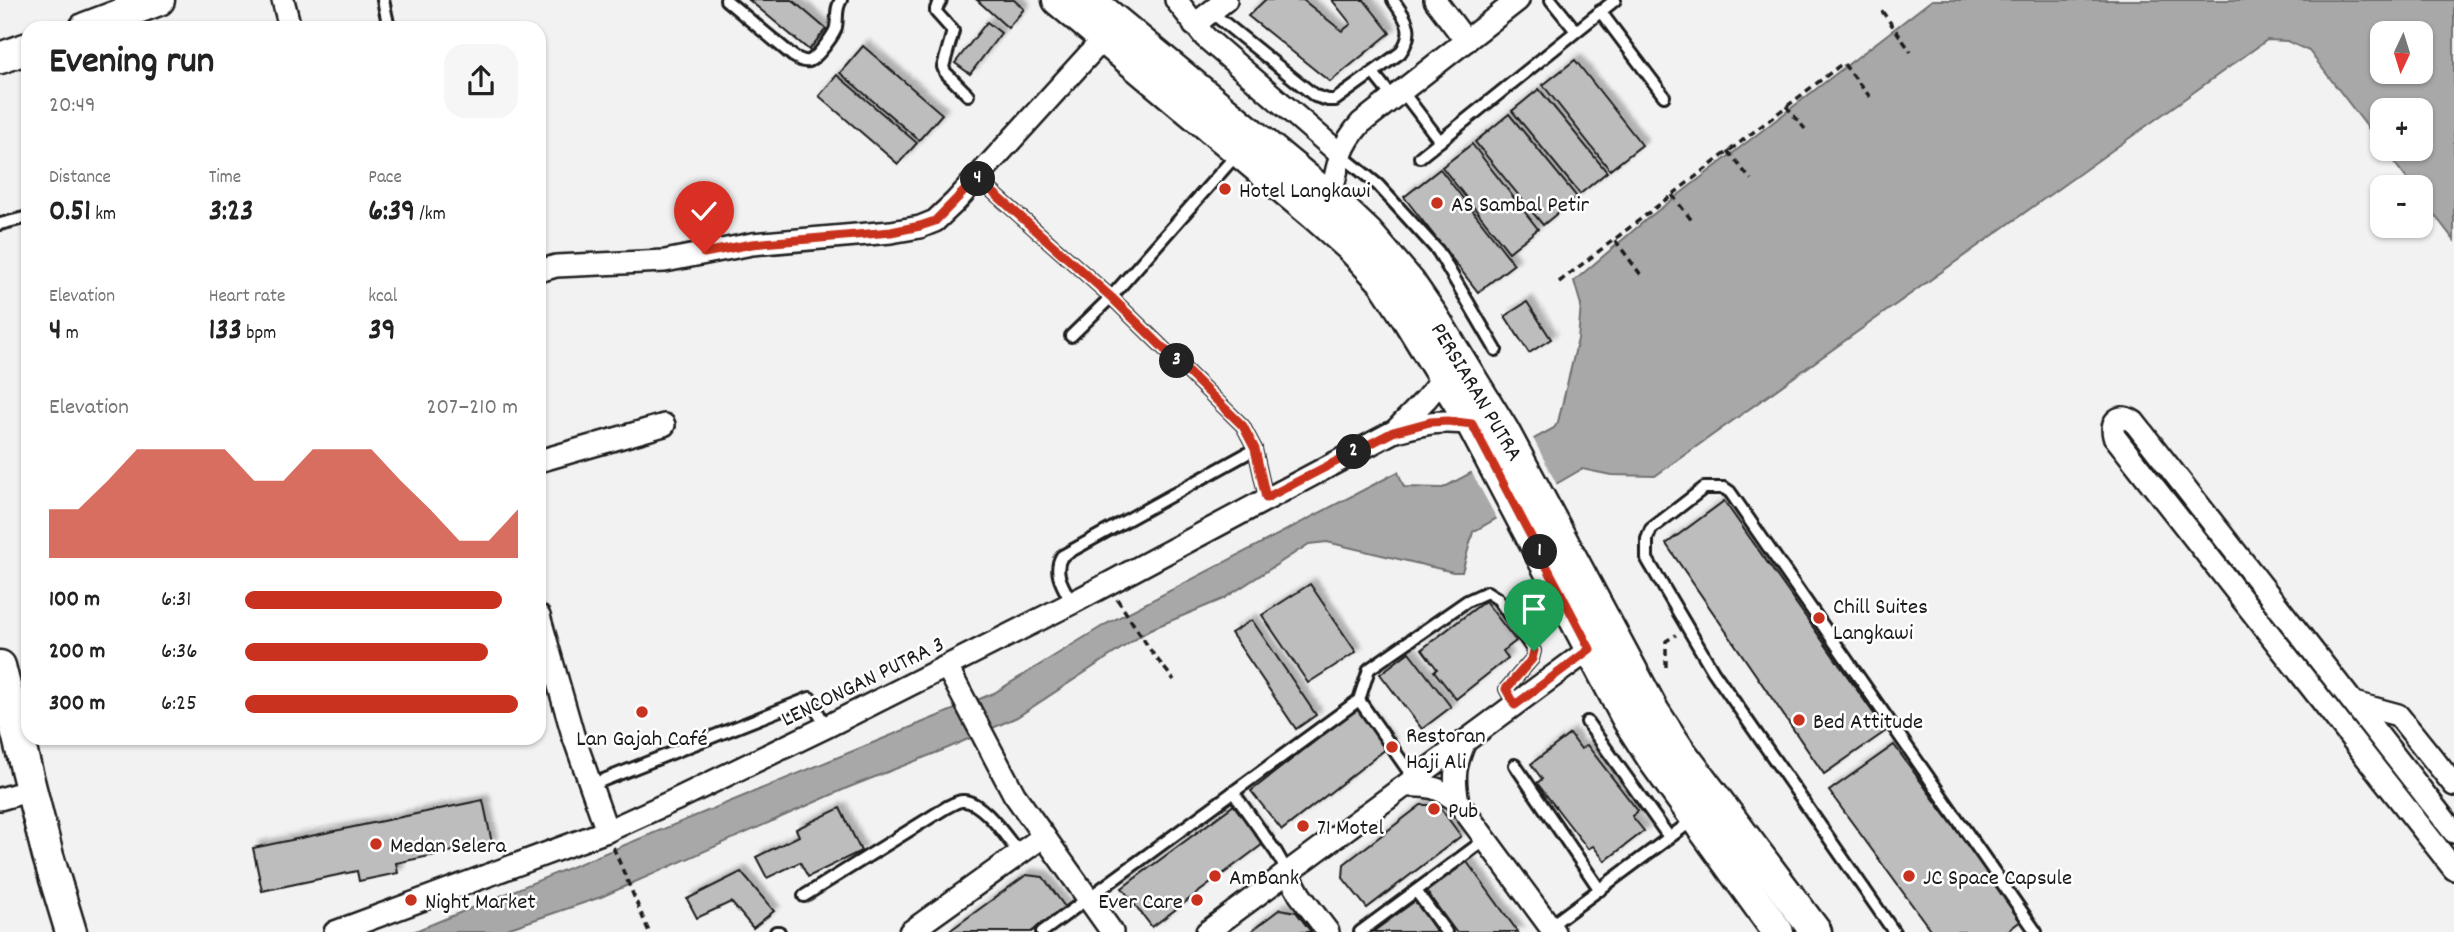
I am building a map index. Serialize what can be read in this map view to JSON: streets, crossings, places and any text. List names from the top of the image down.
{
  "streets": {
    "main road": ["PERSIARAN PUTRA"],
    "street": ["LENCONGAN PUTRA 3"]
  },
  "places": [
    "Hotel Langkawi",
    "AS Sambal Petir",
    "Chill Suites Langkawi",
    "Lan Gajah Café",
    "Bed Attitude",
    "Restoran Haji Ali",
    "Pub",
    "71 Motel",
    "Medan Selera",
    "AmBank",
    "JC Space Capsule",
    "Night Market",
    "Ever Care"
  ],
  "north": "bottom",
  "page": {
    "map_buttons": ["+", "−"],
    "heading": ["Evening run", "20:49"],
    "stats": [
      ["Distance", "0.51 km"],
      ["Time", "3:23"],
      ["Pace", "6:39 /km"],
      ["Elevation", "4 m"],
      ["Heart rate", "133 bpm"],
      ["kcal", "39"]
    ],
    "pins": [
      "4",
      "3",
      "2",
      "1"
    ],
    "chart": ["Elevation", "207–210 m"],
    "list": [
      {
        "name": "100 m",
        "note": "6:31"
      },
      {
        "name": "200 m",
        "note": "6:36"
      },
      {
        "name": "300 m",
        "note": "6:25"
      }
    ]
  }
}
